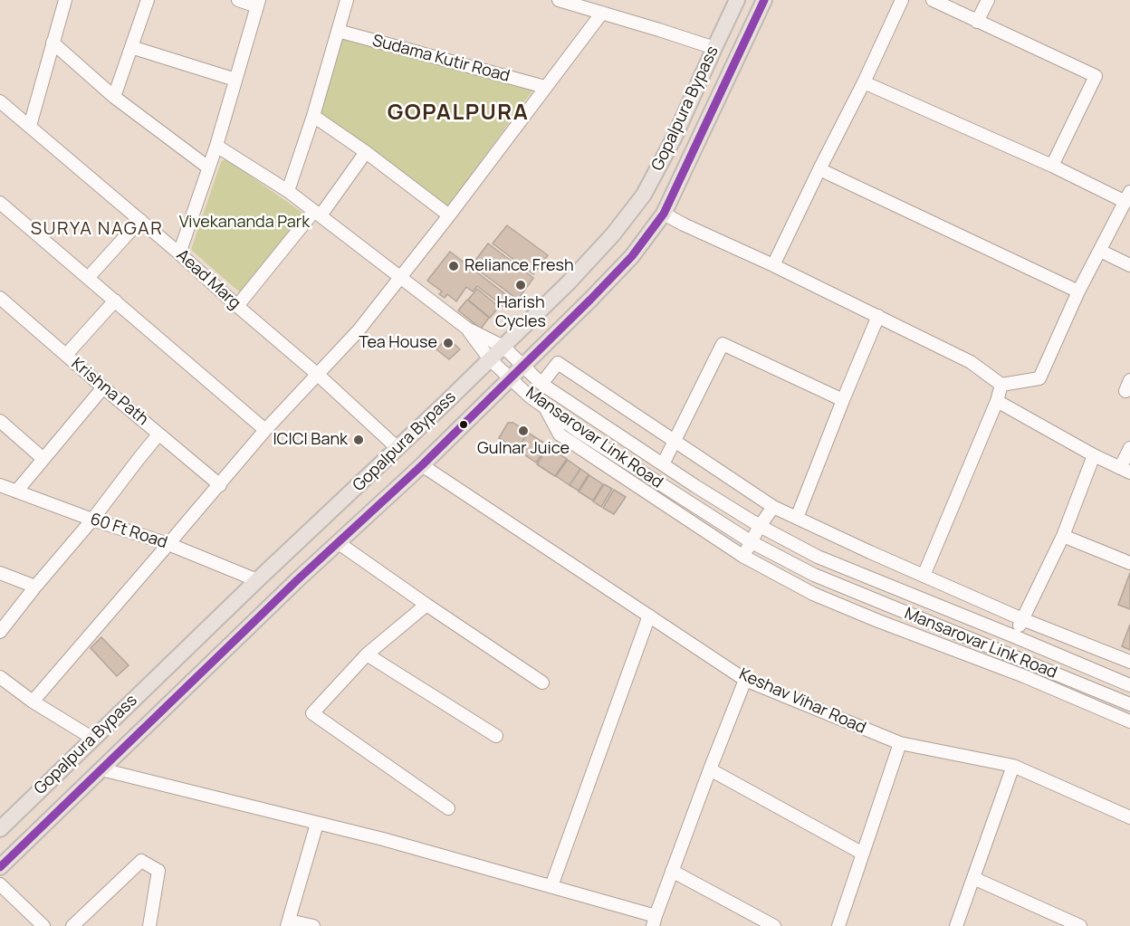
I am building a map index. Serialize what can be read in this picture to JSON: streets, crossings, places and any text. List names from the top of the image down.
{
  "streets": {
    "main road": ["Gopalpura Bypass"],
    "street": [
      "Sudama Kutir Road",
      "Aead Marg",
      "Krishna Path",
      "Mansarovar Link Road",
      "60 Ft Road",
      "Keshav Vihar Road"
    ]
  },
  "crossings": [
    ["Gopalpura Bypass", "Aead Marg"],
    ["Gopalpura Bypass", "Mansarovar Link Road"],
    ["Gopalpura Bypass", "60 Ft Road"],
    ["Gopalpura Bypass", "Keshav Vihar Road"]
  ],
  "districts": ["GOPALPURA", "SURYA NAGAR"],
  "parks": ["Vivekananda Park"],
  "places": [
    "Reliance Fresh",
    "Harish Cycles",
    "Tea House",
    "Gulnar Juice",
    "ICICI Bank"
  ]
}
